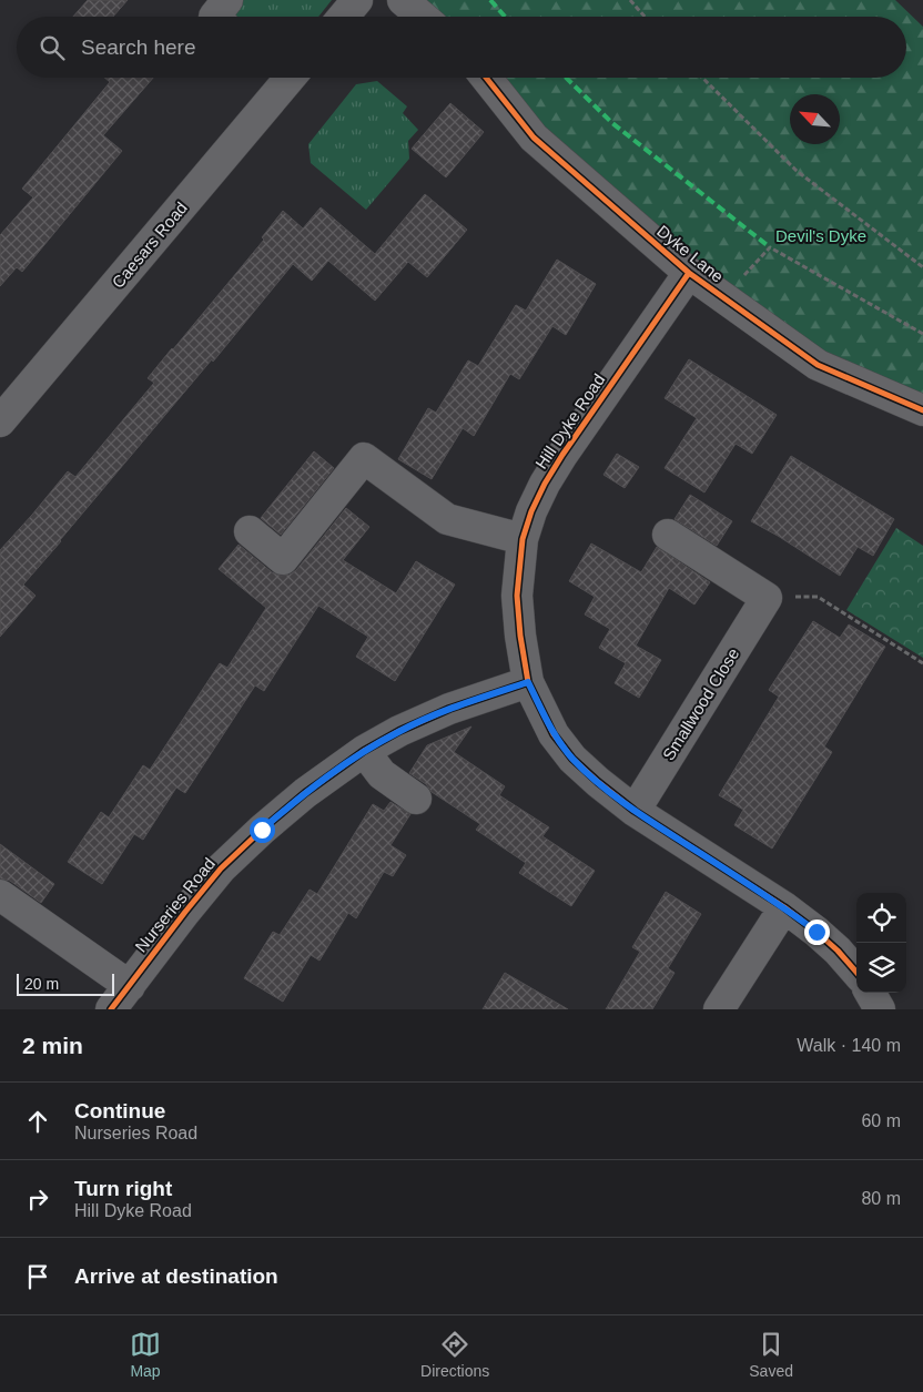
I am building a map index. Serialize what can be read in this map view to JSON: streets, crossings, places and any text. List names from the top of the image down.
{
  "streets": {
    "street": [
      "Caesars Road",
      "Dyke Lane",
      "Hill Dyke Road",
      "Smallwood Close",
      "Nurseries Road"
    ]
  },
  "crossings": [
    ["Dyke Lane", "Hill Dyke Road"],
    ["Hill Dyke Road", "Smallwood Close"],
    ["Hill Dyke Road", "Nurseries Road"]
  ],
  "parks": ["Devil's Dyke"],
  "scale_bar": "20 m",
  "north": "top left",
  "page": {
    "search": "Search here",
    "scale": "20 m",
    "heading": ["2 min", "Walk · 140 m"],
    "list": [
      ["Continue", "Nurseries Road", "60 m"],
      ["Turn right", "Hill Dyke Road", "80 m"],
      "Arrive at destination"
    ],
    "nav": ["Map", "Directions", "Saved"]
  }
}
